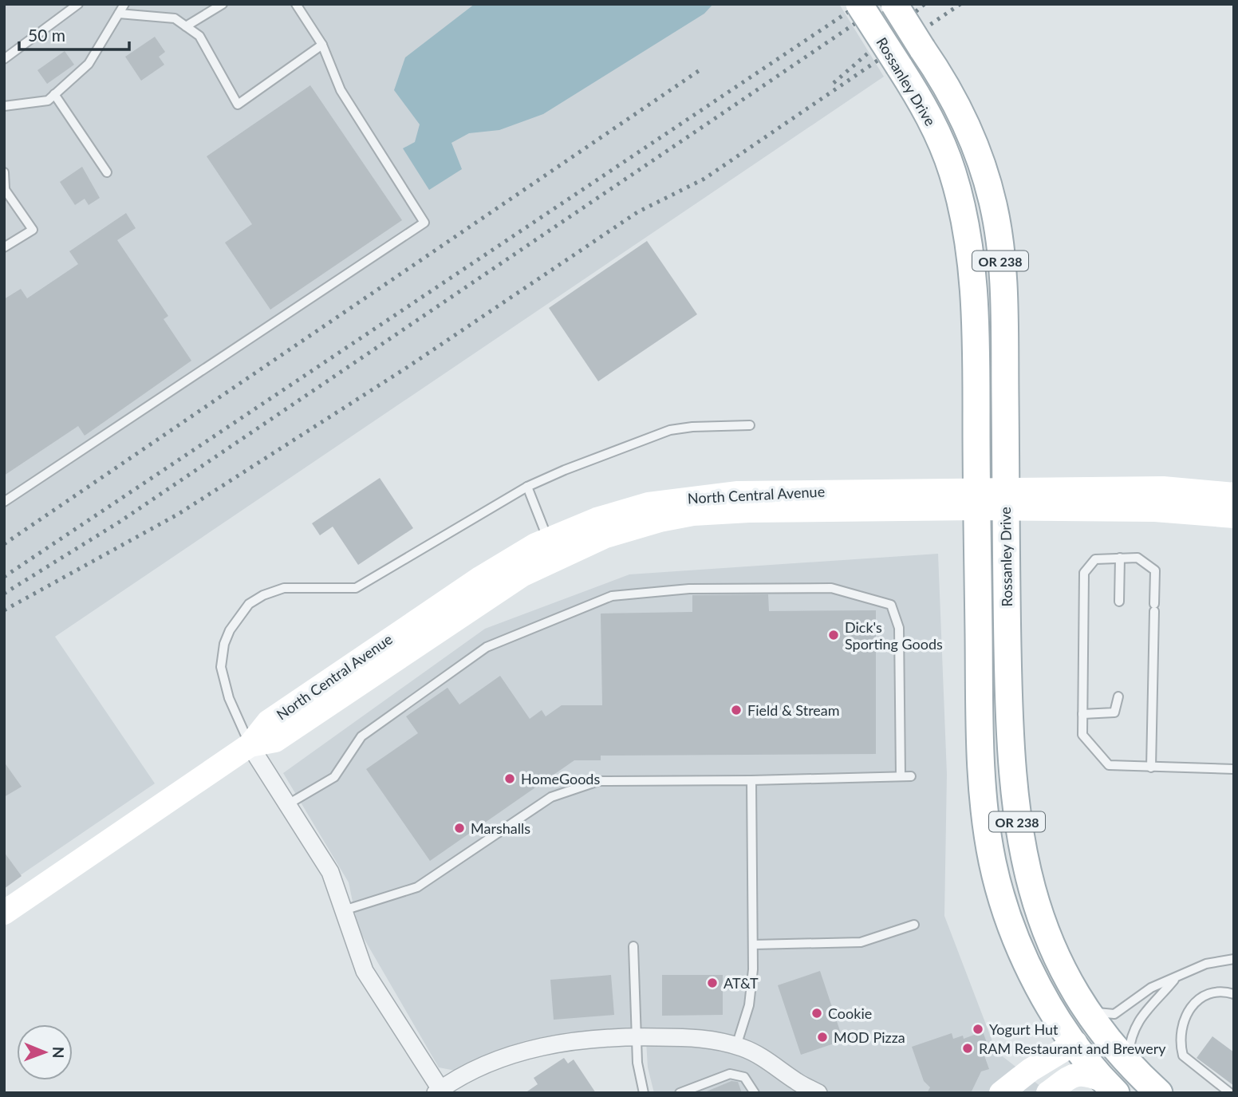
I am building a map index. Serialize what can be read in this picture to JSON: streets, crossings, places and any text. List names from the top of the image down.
{
  "streets": {
    "main road": ["Rossanley Drive", "OR 238"],
    "street": ["North Central Avenue"]
  },
  "crossings": [
    ["Rossanley Drive", "OR 238"],
    ["Rossanley Drive", "North Central Avenue"]
  ],
  "places": [
    "Dick's Sporting Goods",
    "Field & Stream",
    "HomeGoods",
    "Marshalls",
    "AT&T",
    "Cookie",
    "Yogurt Hut",
    "MOD Pizza",
    "RAM Restaurant and Brewery"
  ],
  "scale_bar": "50 m",
  "north": "right"
}
